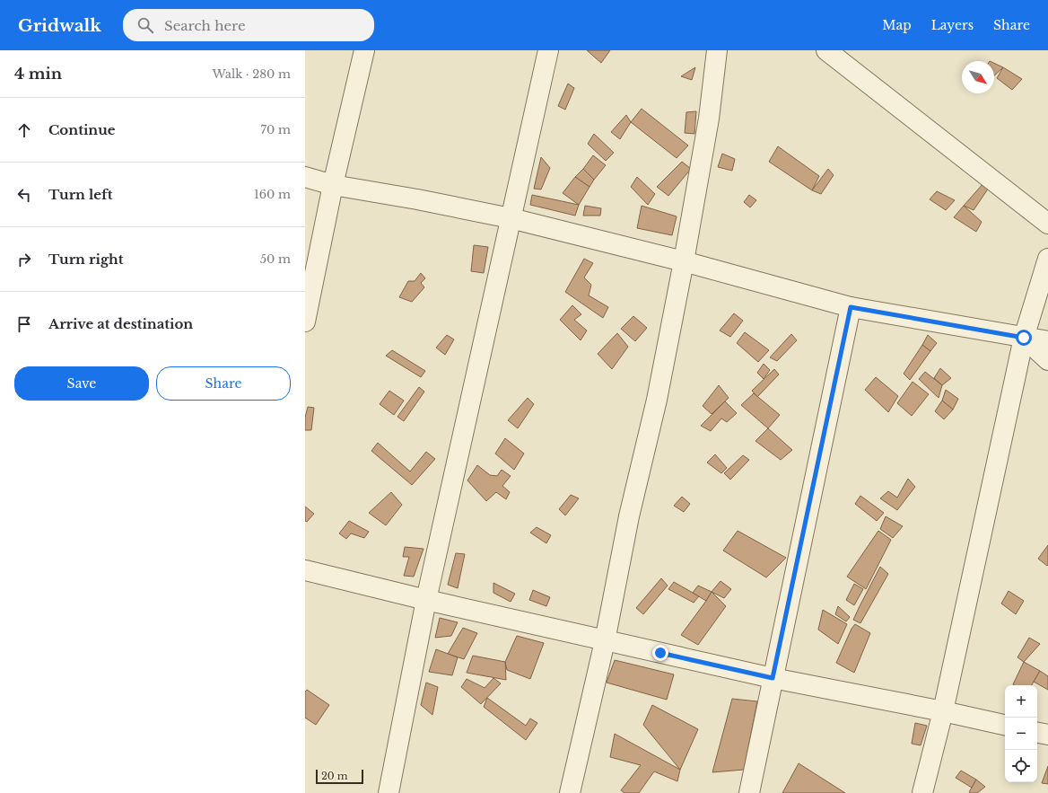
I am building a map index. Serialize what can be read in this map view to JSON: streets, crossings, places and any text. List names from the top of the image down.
{
  "scale_bar": "20 m",
  "north": "bottom right",
  "page": {
    "header": "Gridwalk",
    "search": "Search here",
    "nav": ["Map", "Layers", "Share"],
    "heading": ["4 min", "Walk · 280 m"],
    "list": [
      ["Continue", "70 m"],
      ["Turn left", "160 m"],
      ["Turn right", "50 m"],
      "Arrive at destination"
    ],
    "buttons": ["Save", "Share"],
    "map_buttons": ["+", "−"],
    "scale": "20 m"
  }
}
